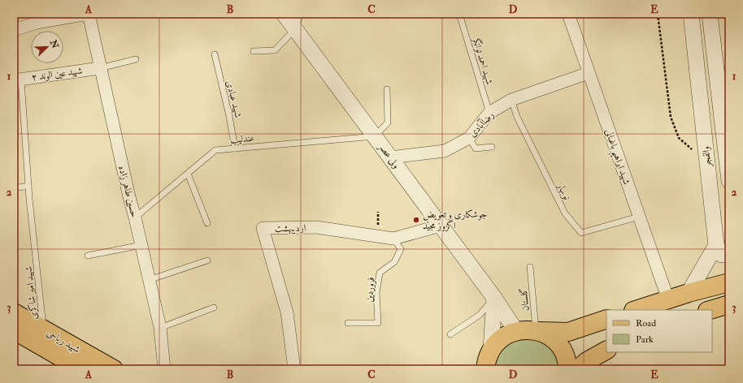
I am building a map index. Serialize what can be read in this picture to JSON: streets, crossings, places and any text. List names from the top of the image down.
{
  "streets": {
    "main road": ["شهید ریاحی"],
    "street": [
      "شهید عین الوند ۲",
      "رضاآبادی",
      "ولی عصر",
      "شهید ابراهیم باغبانی",
      "والفجر",
      "حسین طاهر زاده",
      "اردیبهشت"
    ],
    "lane": [
      "شهید احمد توانگر",
      "شهید عبادی",
      "عندلیب",
      "نوبهار",
      "فروردین",
      "شهید امیر شاکری",
      "گلستان"
    ]
  },
  "crossings": [
    ["شهید احمد توانگر", "رضاآبادی"],
    ["شهید عین الوند ۲", "حسین طاهر زاده"],
    ["شهید عین الوند ۲", "شهید امیر شاکری"],
    ["شهید عبادی", "عندلیب"],
    ["رضاآبادی", "ولی عصر"],
    ["رضاآبادی", "شهید ابراهیم باغبانی"],
    ["رضاآبادی", "نوبهار"],
    ["عندلیب", "ولی عصر"],
    ["عندلیب", "حسین طاهر زاده"],
    ["ولی عصر", "اردیبهشت"],
    ["شهید ابراهیم باغبانی", "نوبهار"],
    ["اردیبهشت", "فروردین"],
    ["شهید امیر شاکری", "شهید ریاحی"]
  ],
  "places": ["جوشکاری و تعویض اگزوز مجید"],
  "legend": ["Road", "Park"],
  "north": "top right",
  "grid": {
    "columns": [
      "A",
      "B",
      "C",
      "D",
      "E"
    ],
    "rows": ["1", "2", "3"]
  }
}
